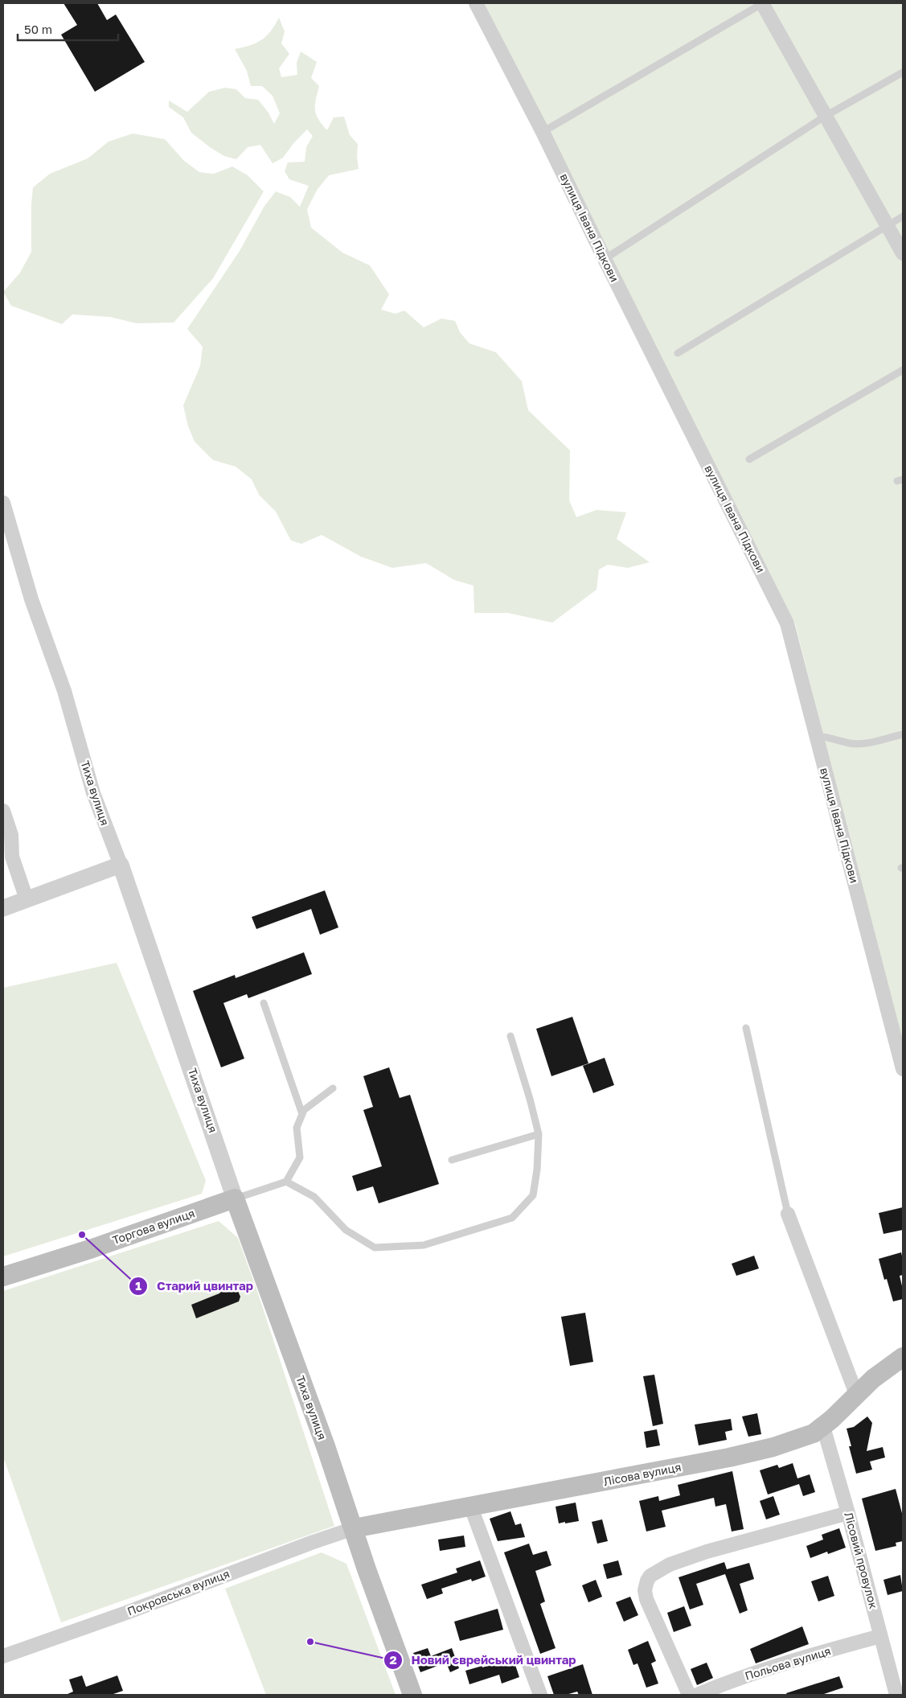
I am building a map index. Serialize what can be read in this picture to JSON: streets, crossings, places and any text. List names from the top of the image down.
{
  "streets": {
    "main road": ["Тиха вулиця", "Торгова вулиця", "Лісова вулиця"],
    "street": [
      "вулиця Івана Підкови",
      "Лісовий провулок",
      "Покровська вулиця",
      "Польова вулиця"
    ]
  },
  "crossings": [
    ["Тиха вулиця", "Торгова вулиця"],
    ["Тиха вулиця", "Лісова вулиця"],
    ["Тиха вулиця", "Покровська вулиця"],
    ["Лісова вулиця", "Лісовий провулок"],
    ["Лісова вулиця", "Покровська вулиця"],
    ["Лісовий провулок", "Польова вулиця"]
  ],
  "places": ["Старий цвинтар", "Новий єврейський цвинтар"],
  "scale_bar": "50 m"
}
